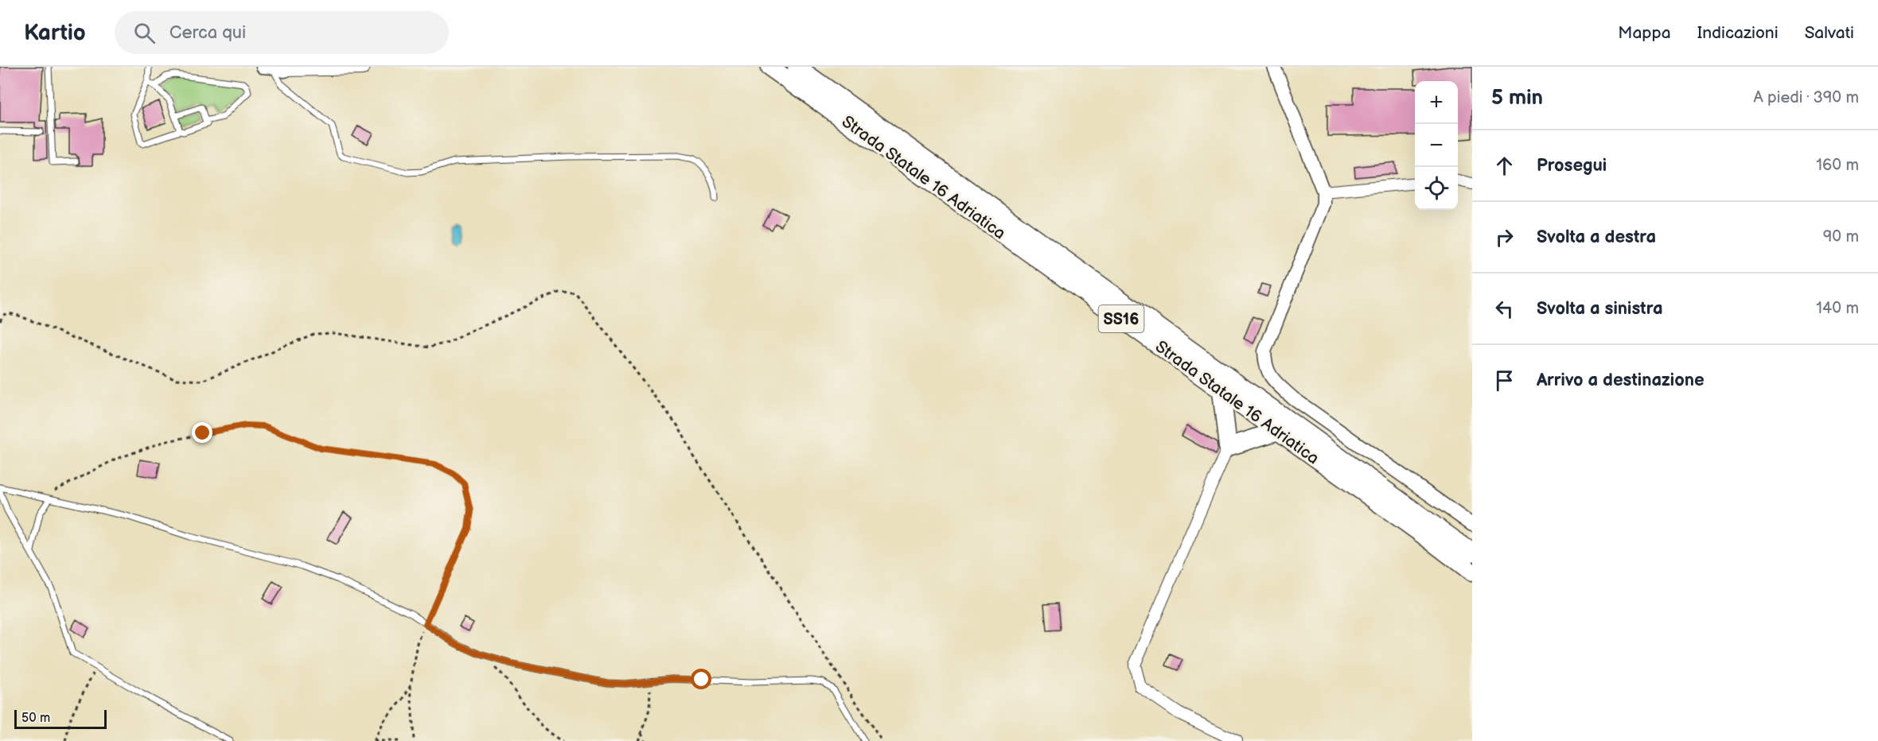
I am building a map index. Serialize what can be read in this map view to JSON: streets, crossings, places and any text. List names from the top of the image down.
{
  "streets": {
    "highway": ["Strada Statale 16 Adriatica", "SS16"]
  },
  "scale_bar": "50 m",
  "page": {
    "header": "Kartio",
    "search": "Cerca qui",
    "nav": ["Mappa", "Indicazioni", "Salvati"],
    "heading": ["5 min", "A piedi · 390 m"],
    "map_buttons": ["+", "−"],
    "list": [
      ["Prosegui", "160 m"],
      ["Svolta a destra", "90 m"],
      ["Svolta a sinistra", "140 m"],
      "Arrivo a destinazione"
    ],
    "scale": "50 m"
  }
}
